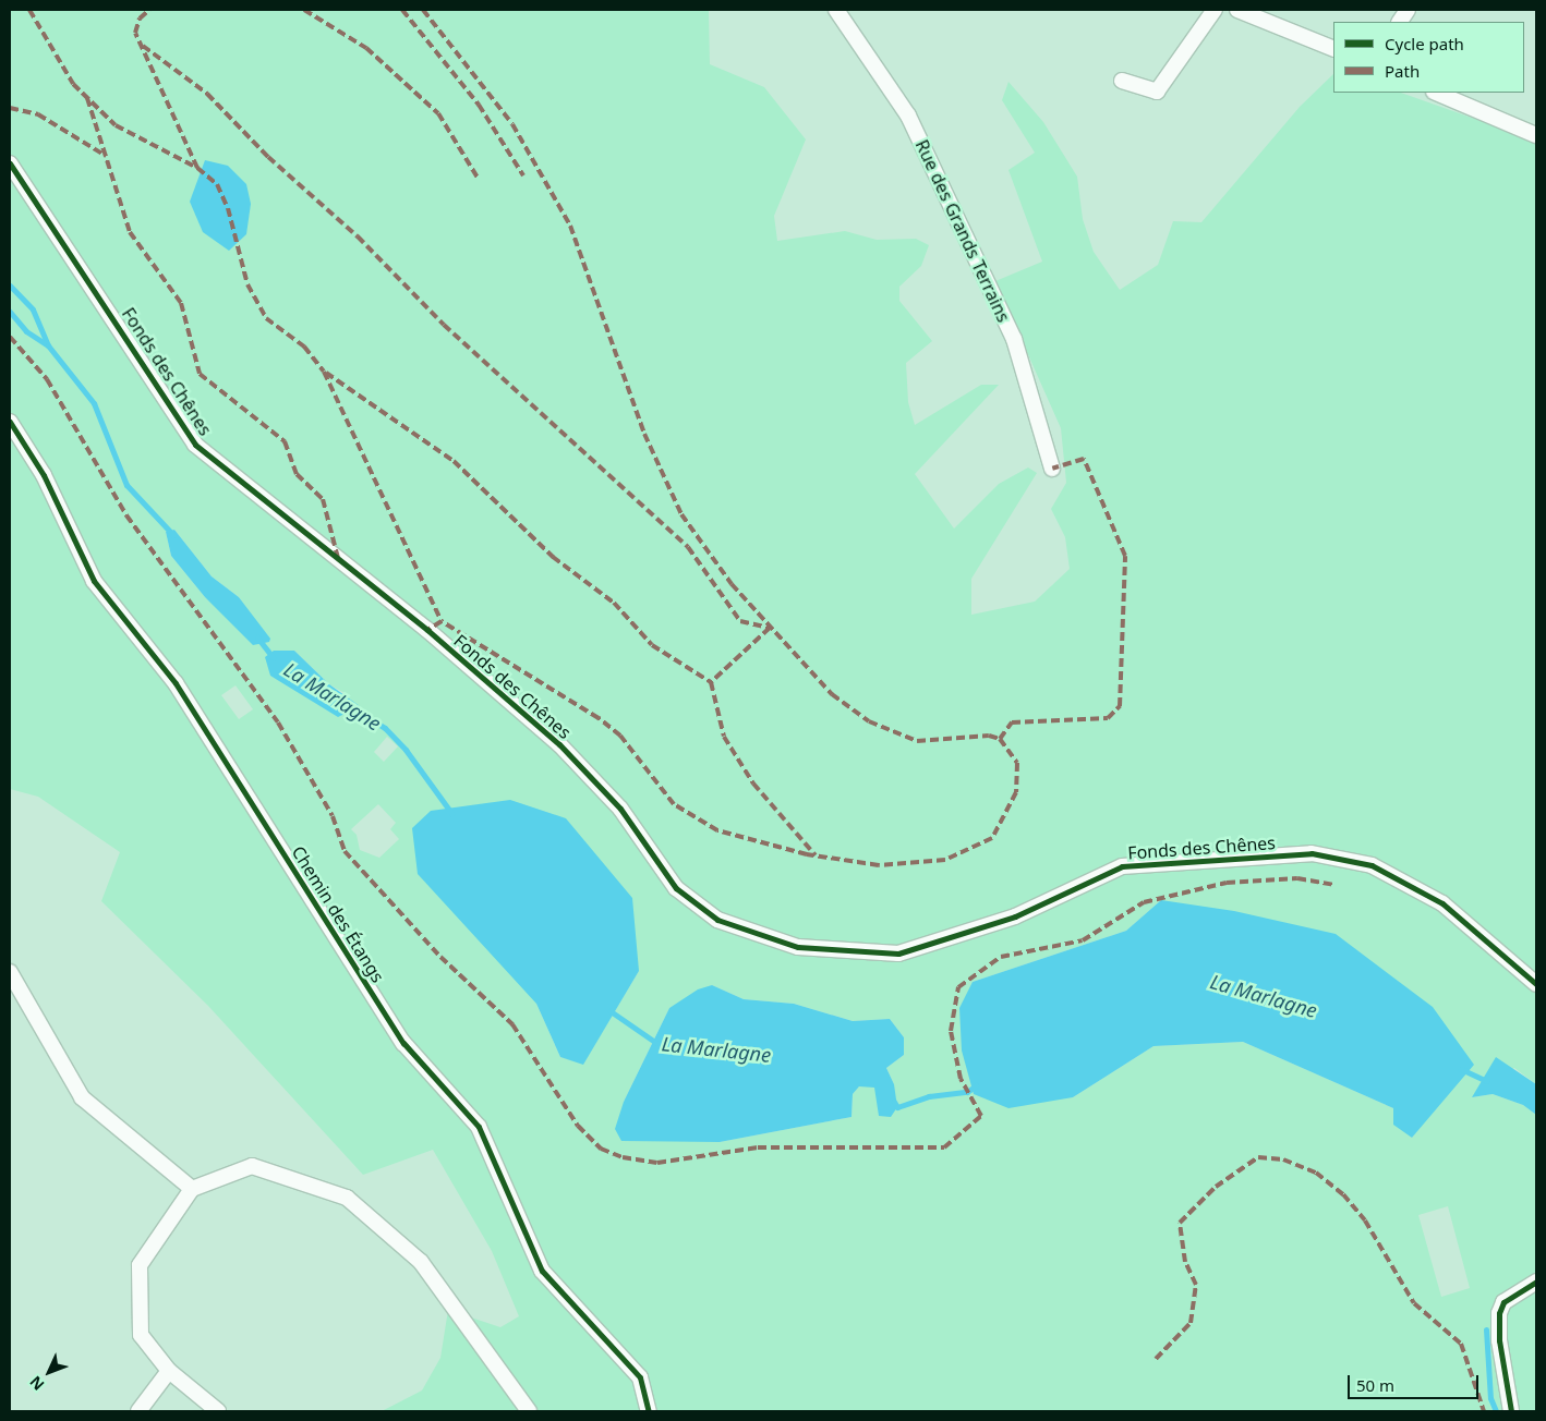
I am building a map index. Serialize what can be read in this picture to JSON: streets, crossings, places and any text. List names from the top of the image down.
{
  "streets": {
    "street": ["Rue des Grands Terrains", "Fonds des Chênes", "Chemin des Étangs"]
  },
  "water": ["La Marlagne"],
  "legend": ["Cycle path", "Path"],
  "scale_bar": "50 m",
  "north": "bottom left"
}
